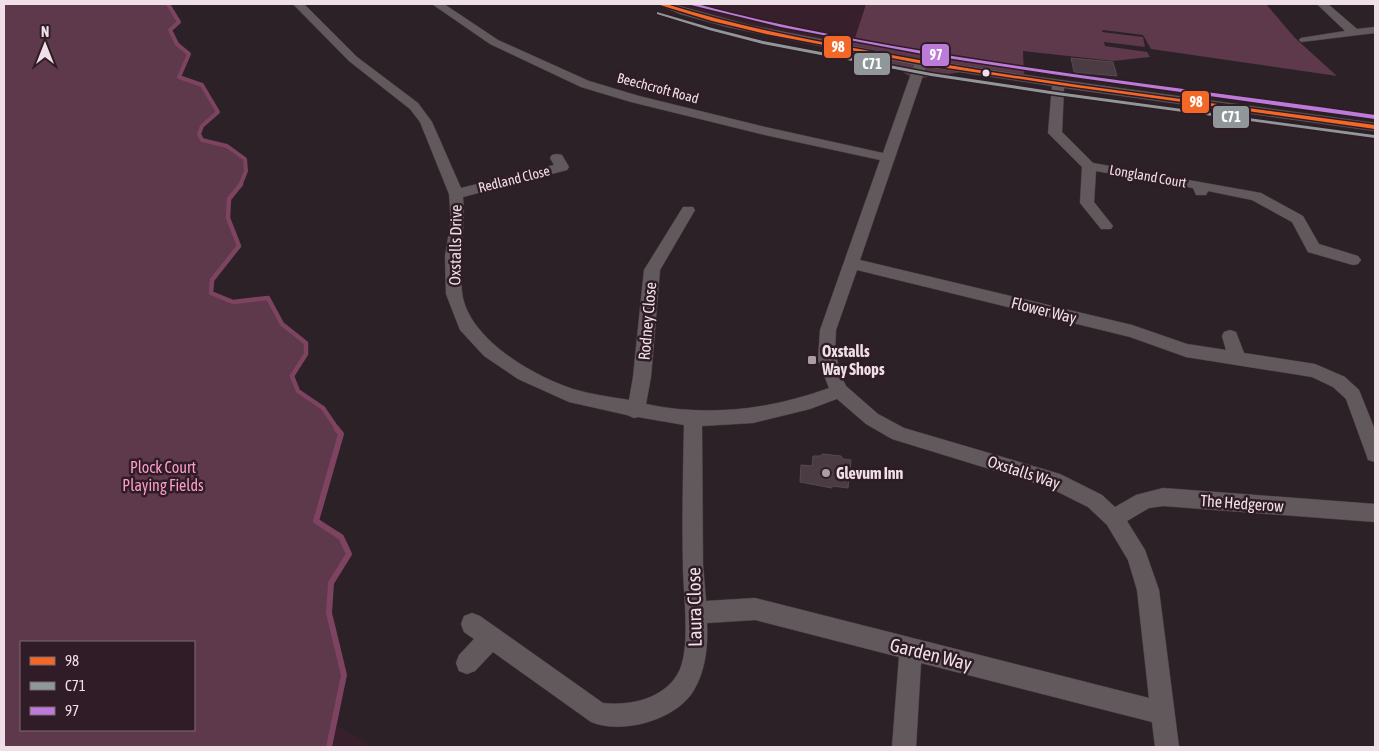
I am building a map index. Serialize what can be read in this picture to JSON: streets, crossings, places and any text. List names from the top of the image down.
{
  "streets": {
    "street": [
      "Beechcroft Road",
      "Longland Court",
      "Redland Close",
      "Oxstalls Drive",
      "Flower Way",
      "Rodney Close",
      "Oxstalls Way",
      "The Hedgerow",
      "Laura Close",
      "Garden Way"
    ]
  },
  "crossings": [
    ["Beechcroft Road", "Oxstalls Way"],
    ["Redland Close", "Oxstalls Drive"],
    ["Oxstalls Drive", "Rodney Close"],
    ["Oxstalls Drive", "Oxstalls Way"],
    ["Oxstalls Drive", "Laura Close"],
    ["Flower Way", "Oxstalls Way"],
    ["Oxstalls Way", "The Hedgerow"],
    ["Oxstalls Way", "Garden Way"],
    ["Laura Close", "Garden Way"]
  ],
  "parks": ["Plock Court Playing Fields"],
  "places": {
    "transit": ["Oxstalls Way Shops"],
    "other": ["Glevum Inn"]
  },
  "lines": ["transit line 98", "transit line 97", "transit line C71"],
  "legend": ["98", "C71", "97"],
  "north": "top"
}
